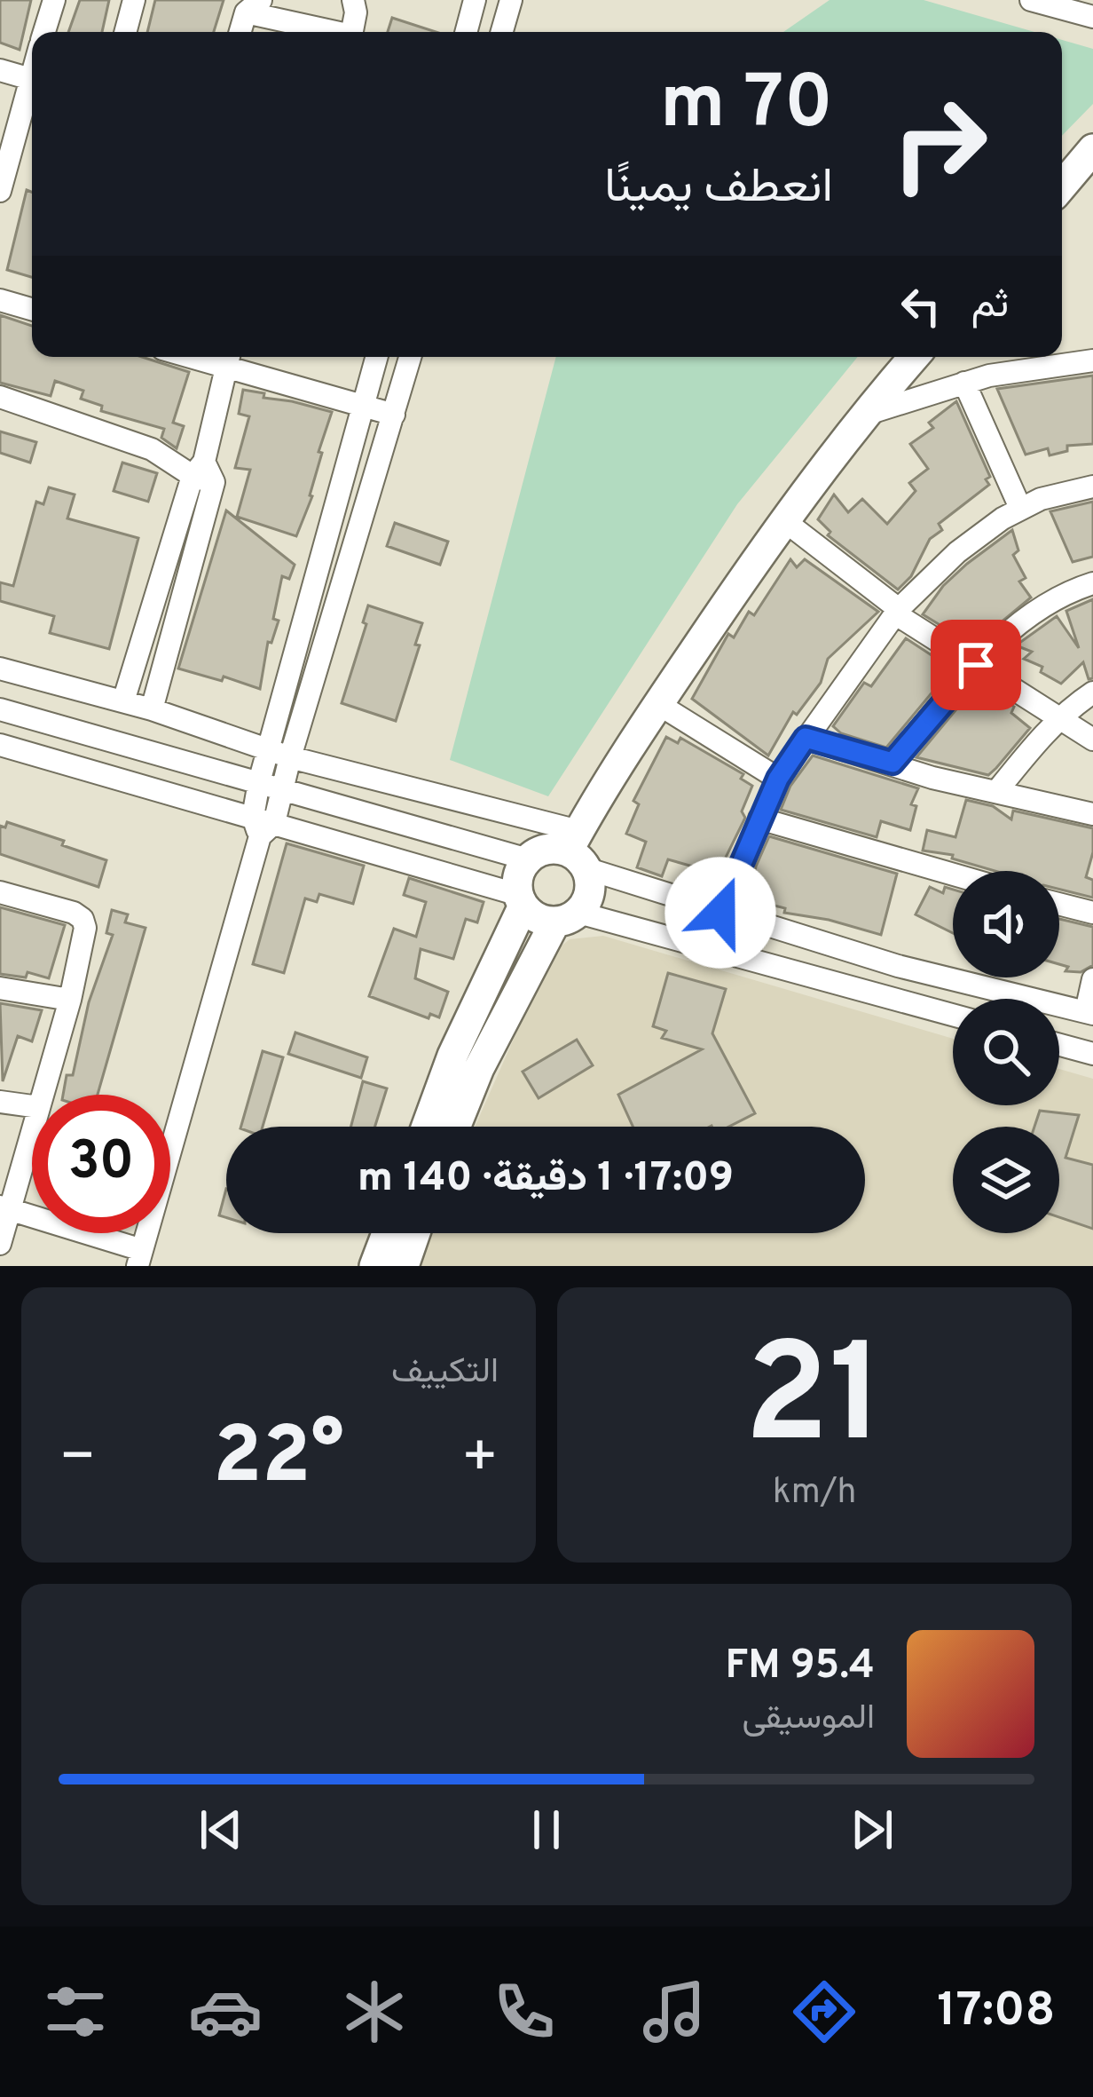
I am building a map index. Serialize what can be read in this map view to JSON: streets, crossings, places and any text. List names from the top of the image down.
{
  "page": {
    "turn": ["70 m", "انعطف يمينًا"],
    "then": "ثم",
    "limit": "30",
    "trip": "17:09 · 1 دقيقة · 140 m",
    "tile": [
      ["21", "km/h"],
      "التكييف"
    ],
    "heat": ["−", "22°", "+"],
    "song": ["95.4 FM", "الموسيقى"],
    "tabs": "17:08"
  }
}
